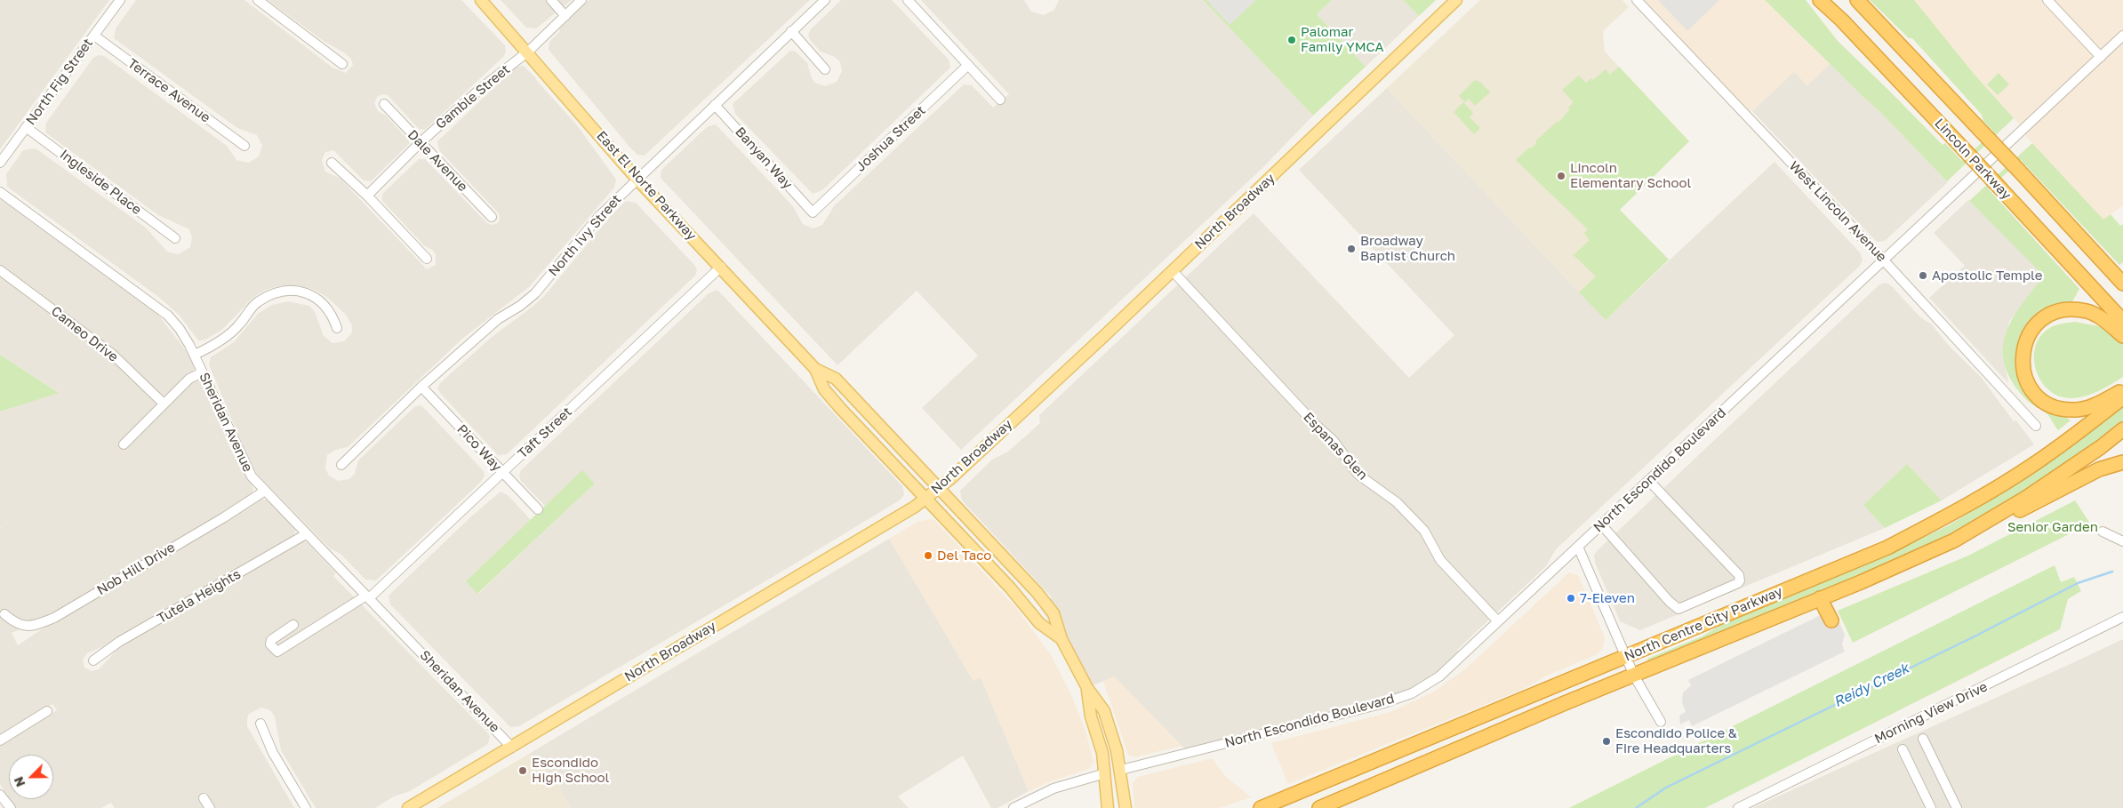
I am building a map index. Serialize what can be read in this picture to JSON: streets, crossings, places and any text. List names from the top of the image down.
{
  "streets": {
    "highway": ["Lincoln Parkway", "North Centre City Parkway"],
    "main road": ["East El Norte Parkway", "North Broadway"],
    "street": [
      "North Fig Street",
      "Terrace Avenue",
      "Gamble Street",
      "Joshua Street",
      "Banyan Way",
      "Dale Avenue",
      "Ingleside Place",
      "West Lincoln Avenue",
      "North Ivy Street",
      "Cameo Drive",
      "Sheridan Avenue",
      "Taft Street",
      "Espanas Glen",
      "Pico Way",
      "North Escondido Boulevard",
      "Nob Hill Drive",
      "Tutela Heights",
      "Morning View Drive"
    ]
  },
  "crossings": [
    ["North Fig Street", "Terrace Avenue"],
    ["North Fig Street", "Ingleside Place"],
    ["Gamble Street", "Dale Avenue"],
    ["Gamble Street", "East El Norte Parkway"],
    ["Joshua Street", "Banyan Way"],
    ["Banyan Way", "North Ivy Street"],
    ["East El Norte Parkway", "North Broadway"],
    ["East El Norte Parkway", "North Ivy Street"],
    ["East El Norte Parkway", "Taft Street"],
    ["North Broadway", "Sheridan Avenue"],
    ["North Broadway", "Espanas Glen"],
    ["West Lincoln Avenue", "North Escondido Boulevard"],
    ["North Ivy Street", "Pico Way"],
    ["Sheridan Avenue", "Taft Street"],
    ["Sheridan Avenue", "Nob Hill Drive"],
    ["Sheridan Avenue", "Tutela Heights"],
    ["Taft Street", "Pico Way"],
    ["Espanas Glen", "North Escondido Boulevard"]
  ],
  "water": ["Reidy Creek"],
  "parks": ["Senior Garden"],
  "places": [
    "Palomar Family YMCA",
    "Lincoln Elementary School",
    "Broadway Baptist Church",
    "Apostolic Temple",
    "Del Taco",
    "7-Eleven",
    "Escondido Police & Fire Headquarters",
    "Escondido High School"
  ],
  "north": "bottom left"
}
